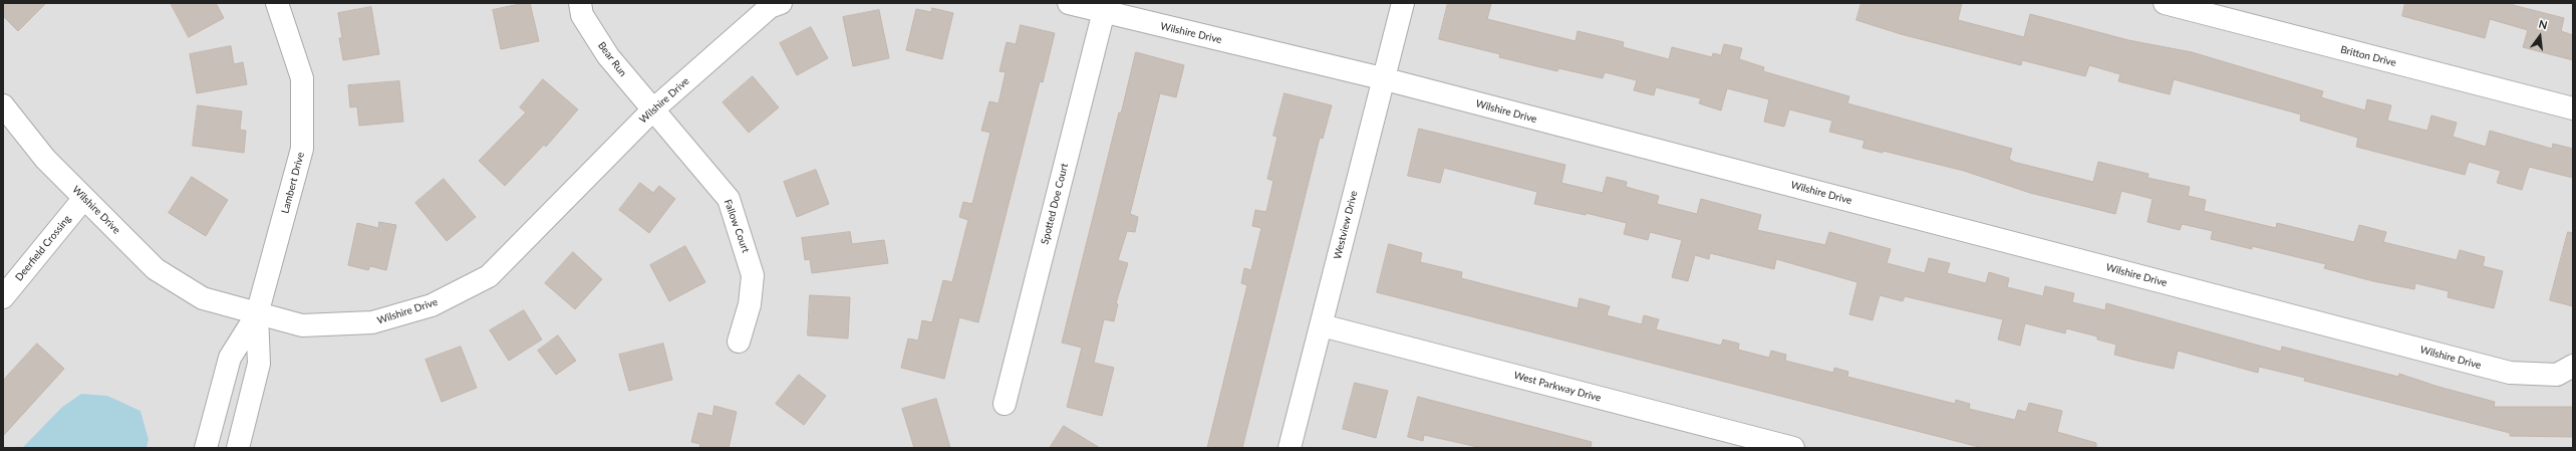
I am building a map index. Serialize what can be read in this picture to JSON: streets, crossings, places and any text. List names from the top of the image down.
{
  "streets": {
    "street": [
      "Wilshire Drive",
      "Britton Drive",
      "Bear Run",
      "Lambert Drive",
      "Spotted Doe Court",
      "Westview Drive",
      "Fallow Court",
      "Deerfield Crossing",
      "West Parkway Drive"
    ]
  },
  "crossings": [
    ["Wilshire Drive", "Bear Run"],
    ["Wilshire Drive", "Lambert Drive"],
    ["Wilshire Drive", "Spotted Doe Court"],
    ["Wilshire Drive", "Westview Drive"],
    ["Wilshire Drive", "Fallow Court"],
    ["Wilshire Drive", "Deerfield Crossing"],
    ["Bear Run", "Fallow Court"],
    ["Westview Drive", "West Parkway Drive"]
  ],
  "north": "top"
}
